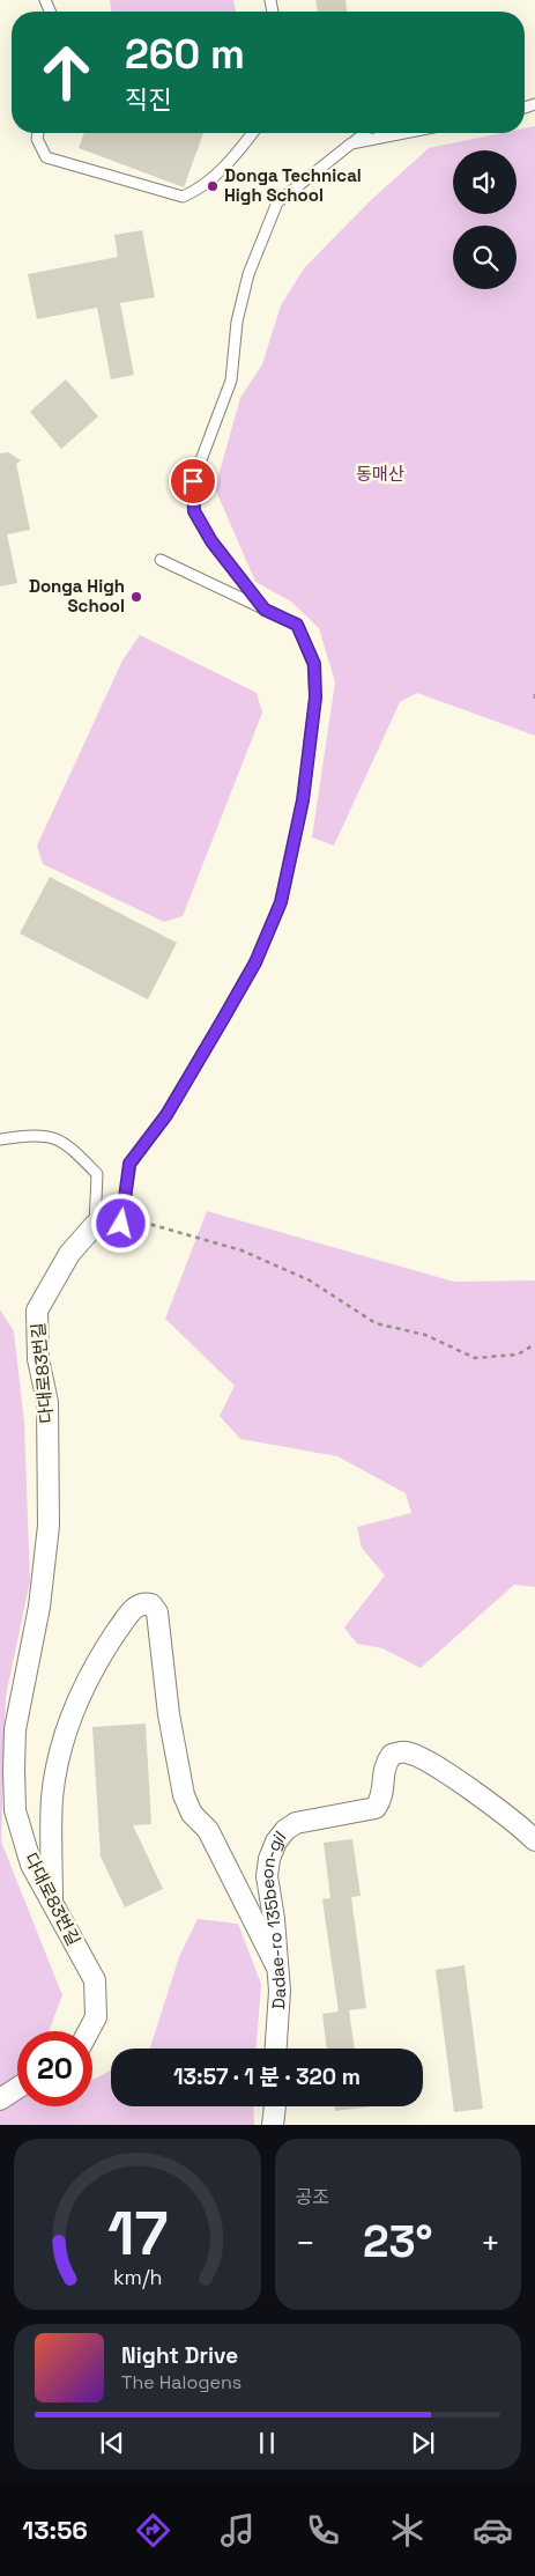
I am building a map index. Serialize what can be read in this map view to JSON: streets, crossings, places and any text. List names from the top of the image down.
{
  "streets": {
    "street": ["다대로83번길", "Dadae-ro 135beon-gil"]
  },
  "parks": ["동매산"],
  "places": ["Donga Technical High School", "Donga High School"],
  "page": {
    "turn": ["260 m", "직진"],
    "limit": "20",
    "trip": "13:57 · 1 분 · 320 m",
    "tile": "공조",
    "heat": ["−", "23°", "+"],
    "song": ["Night Drive", "The Halogens"],
    "tabs": "13:56",
    "gauge": ["17", "km/h"]
  }
}
